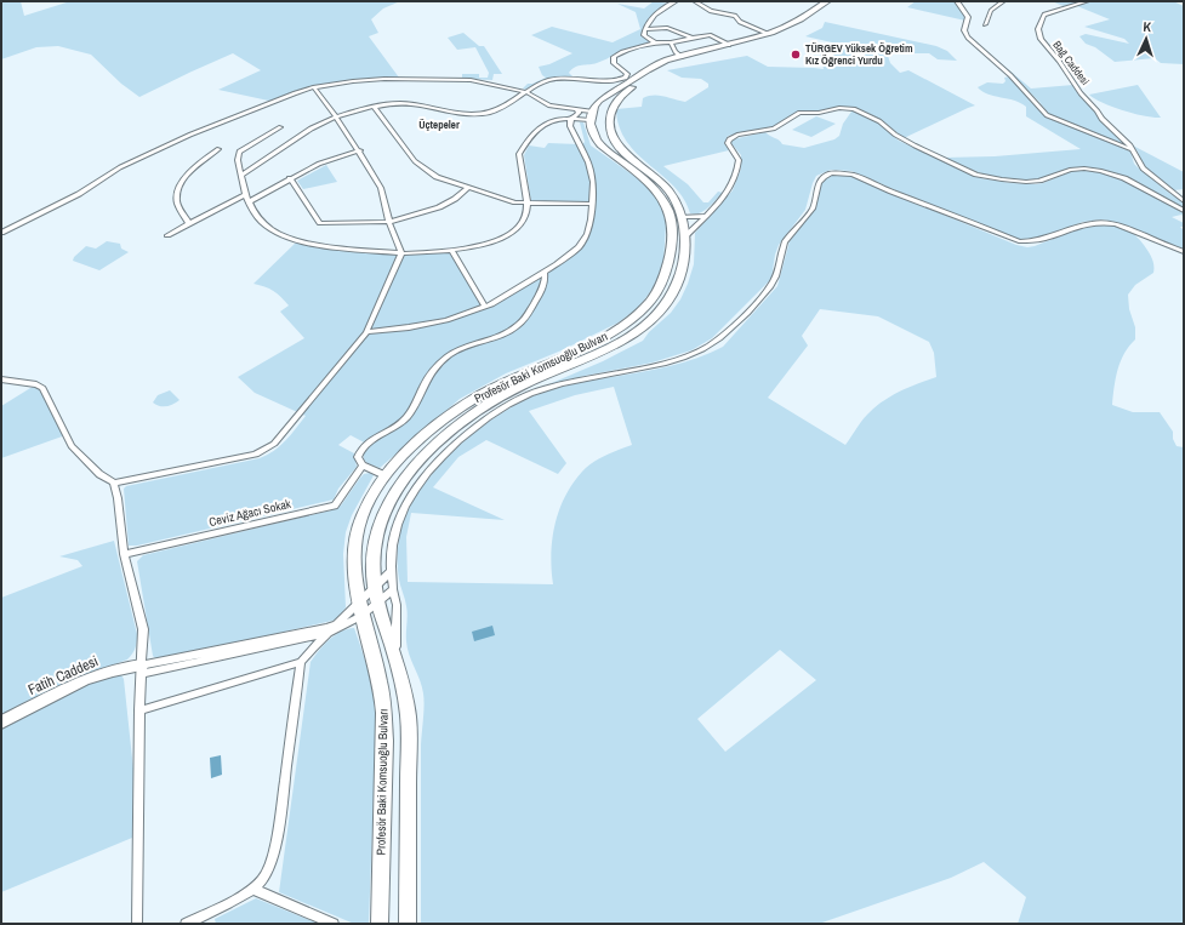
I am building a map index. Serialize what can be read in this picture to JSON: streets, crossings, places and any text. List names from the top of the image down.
{
  "streets": {
    "main road": ["Profesör Baki Komsuoğlu Bulvarı"],
    "street": ["Bağ Caddesi", "Ceviz Ağacı Sokak", "Fatih Caddesi"]
  },
  "districts": ["Üçtepeler"],
  "places": ["TÜRGEV Yüksek Öğretim Kız Öğrenci Yurdu"],
  "north": "top"
}
